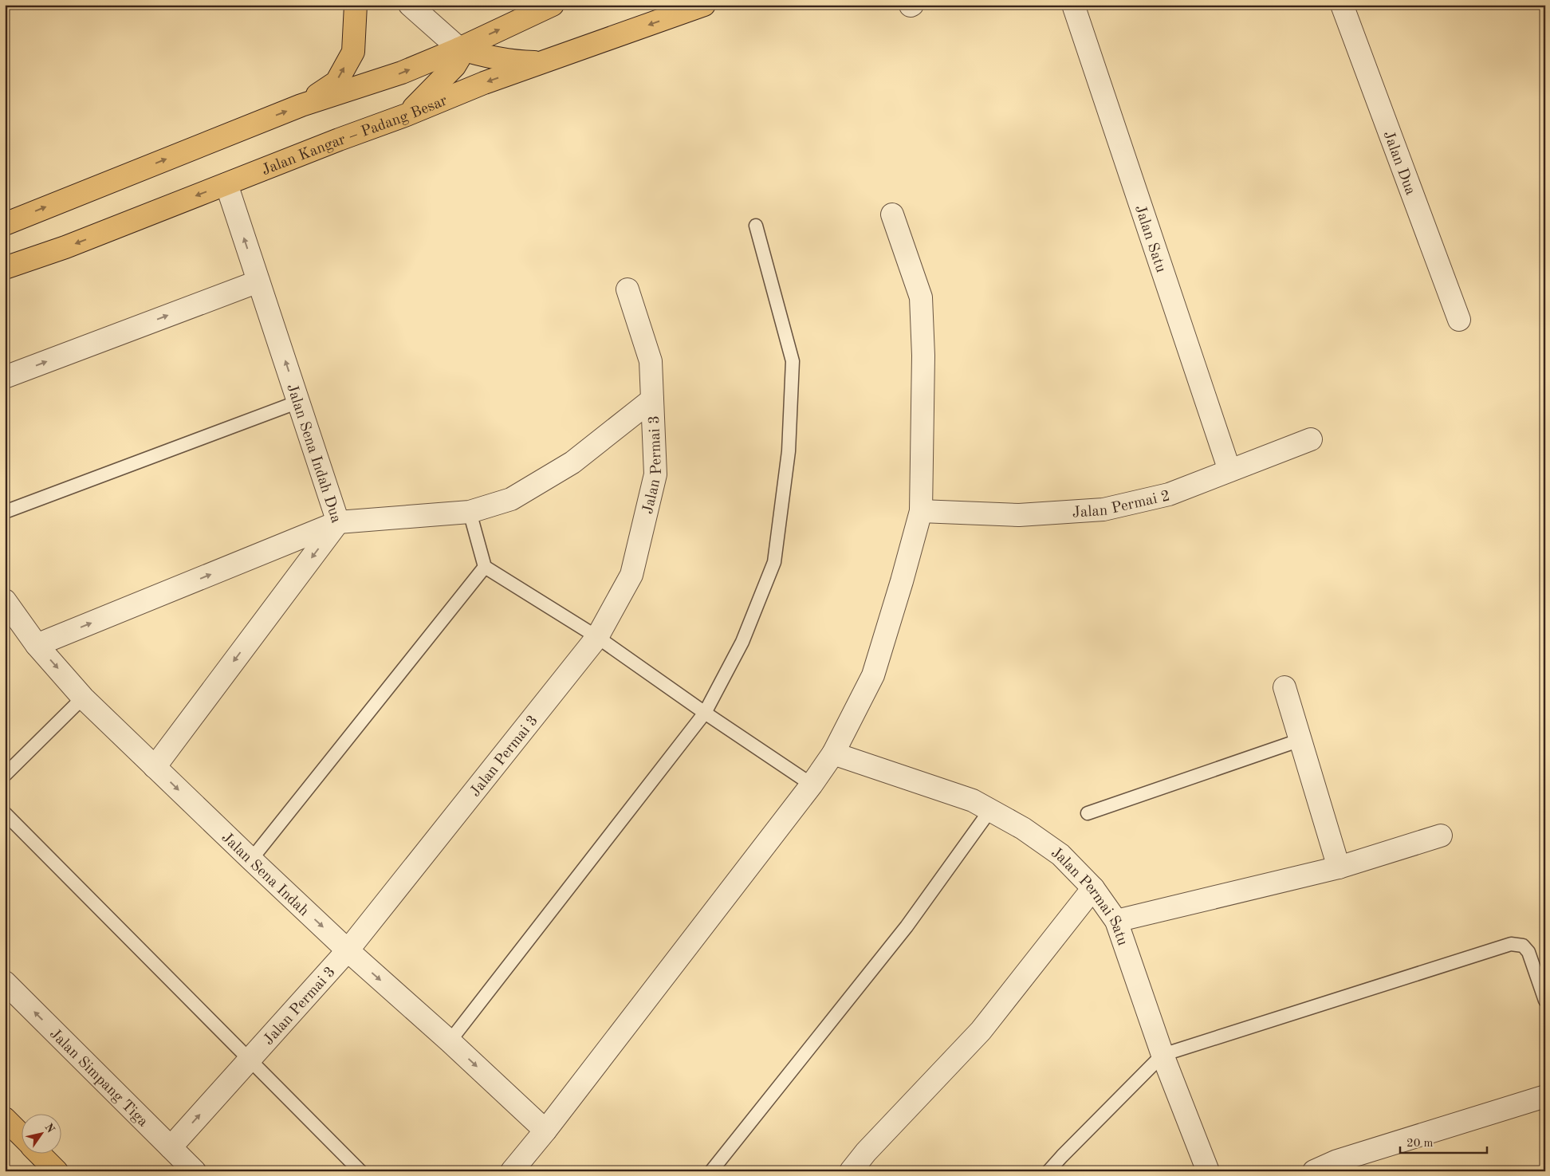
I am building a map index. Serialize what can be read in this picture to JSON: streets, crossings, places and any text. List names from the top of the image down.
{
  "streets": {
    "highway": ["Jalan Kangar – Padang Besar"],
    "street": [
      "Jalan Dua",
      "Jalan Satu",
      "Jalan Sena Indah Dua",
      "Jalan Permai 3",
      "Jalan Permai 2",
      "Jalan Sena Indah",
      "Jalan Permai Satu",
      "Jalan Simpang Tiga"
    ]
  },
  "crossings": [
    ["Jalan Kangar – Padang Besar", "Jalan Sena Indah Dua"],
    ["Jalan Satu", "Jalan Permai 2"],
    ["Jalan Sena Indah Dua", "Jalan Sena Indah"],
    ["Jalan Permai 3", "Jalan Sena Indah"],
    ["Jalan Permai 3", "Jalan Simpang Tiga"]
  ],
  "one_way": ["Jalan Sena Indah", "Jalan Simpang Tiga"],
  "scale_bar": "20 m",
  "north": "top right"
}
